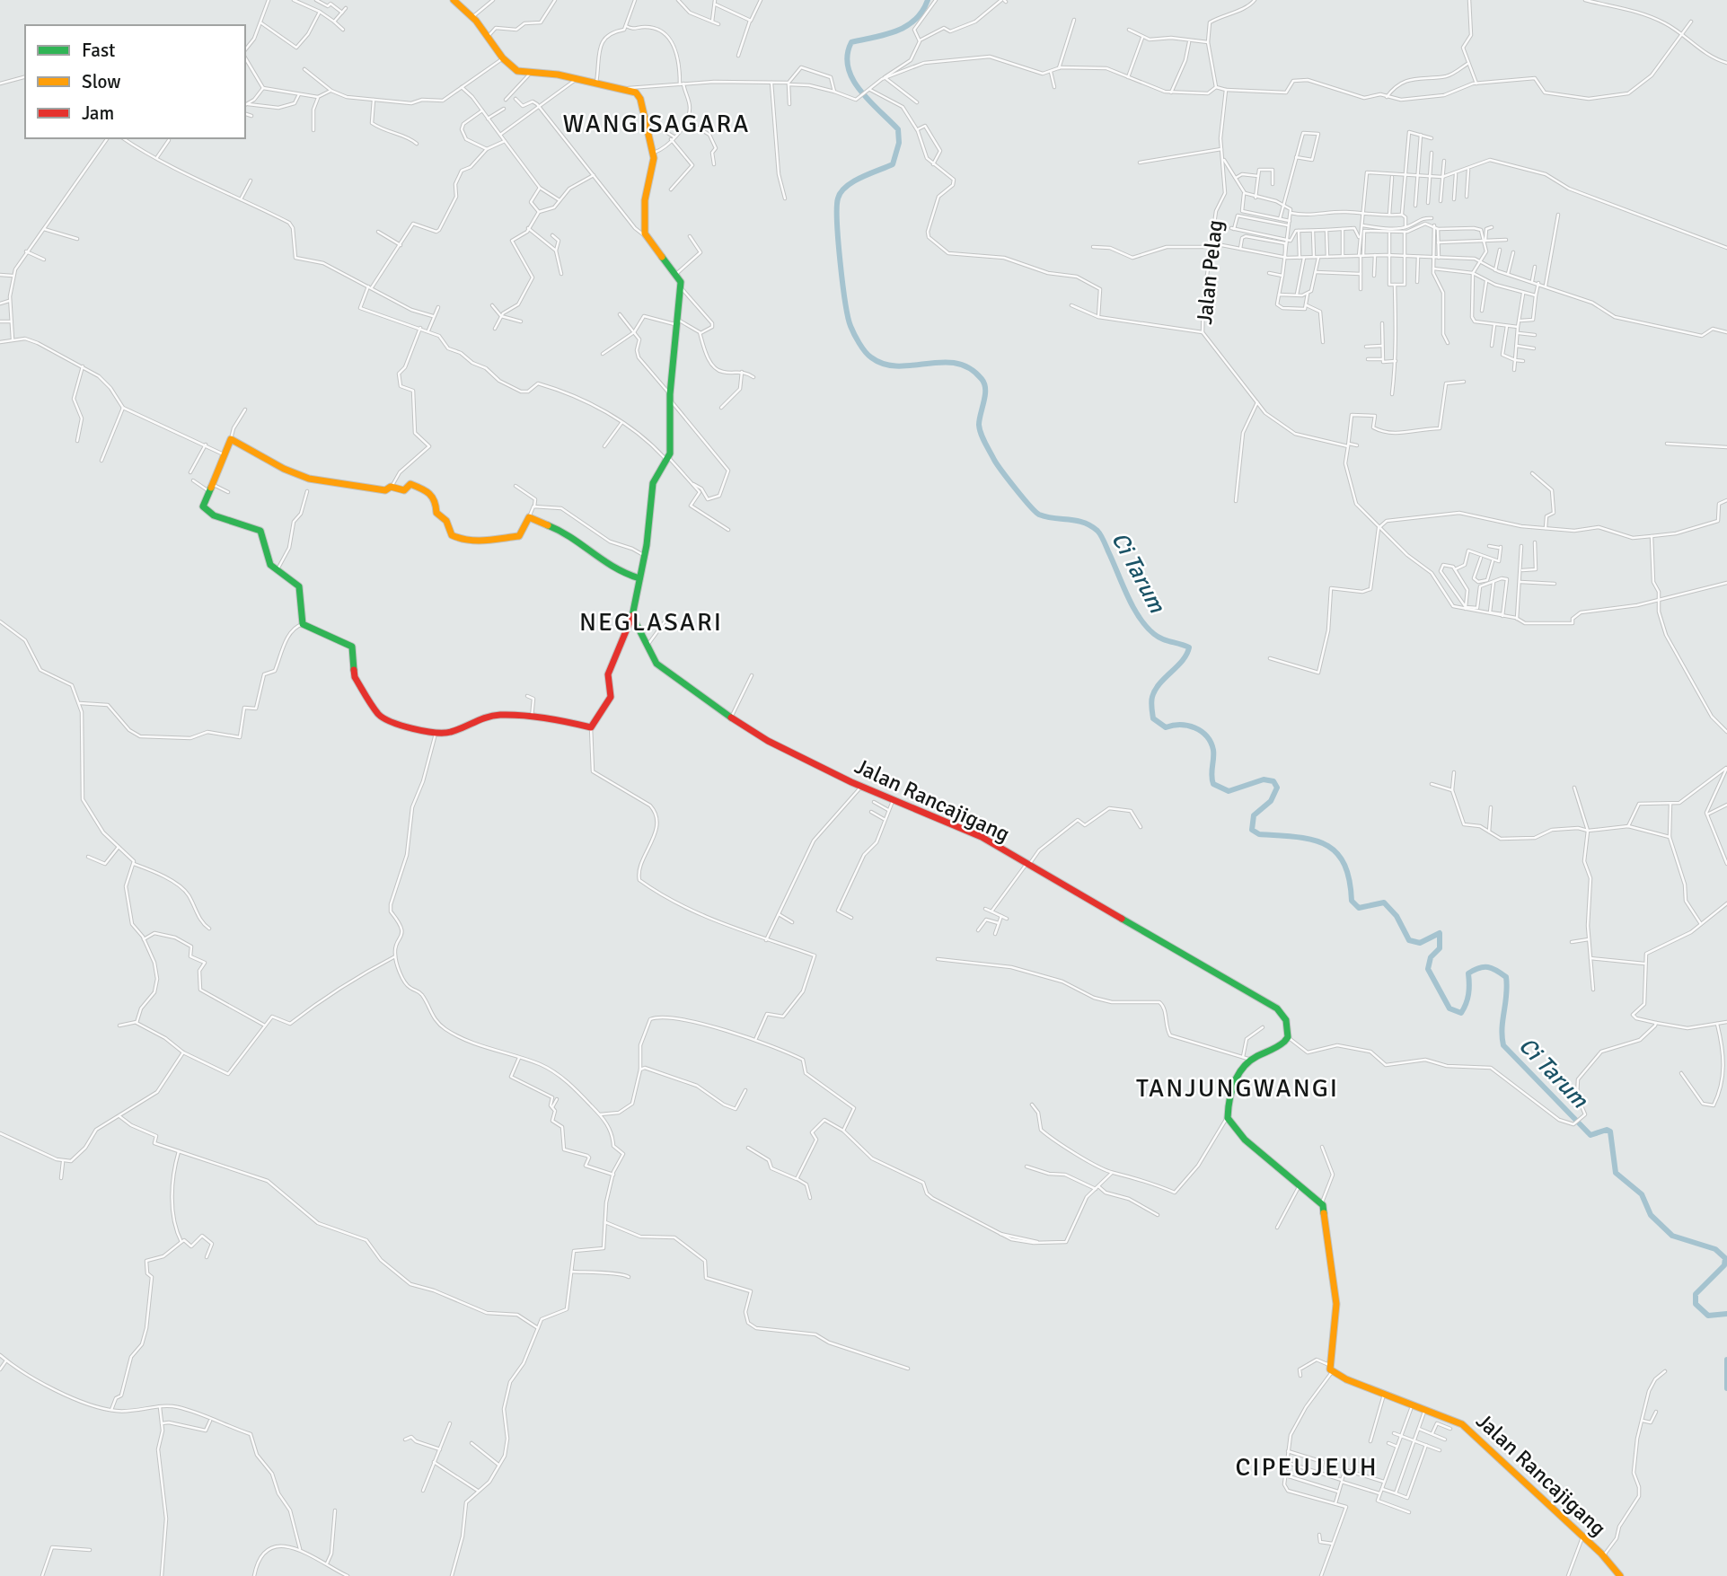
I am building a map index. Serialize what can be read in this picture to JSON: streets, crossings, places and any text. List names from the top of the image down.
{
  "streets": {
    "main road": ["Jalan Rancajigang"],
    "street": ["Jalan Pelag"]
  },
  "districts": [
    "WANGISAGARA",
    "NEGLASARI",
    "TANJUNGWANGI",
    "CIPEUJEUH"
  ],
  "water": ["Ci Tarum"],
  "legend": ["Fast", "Slow", "Jam"]
}
